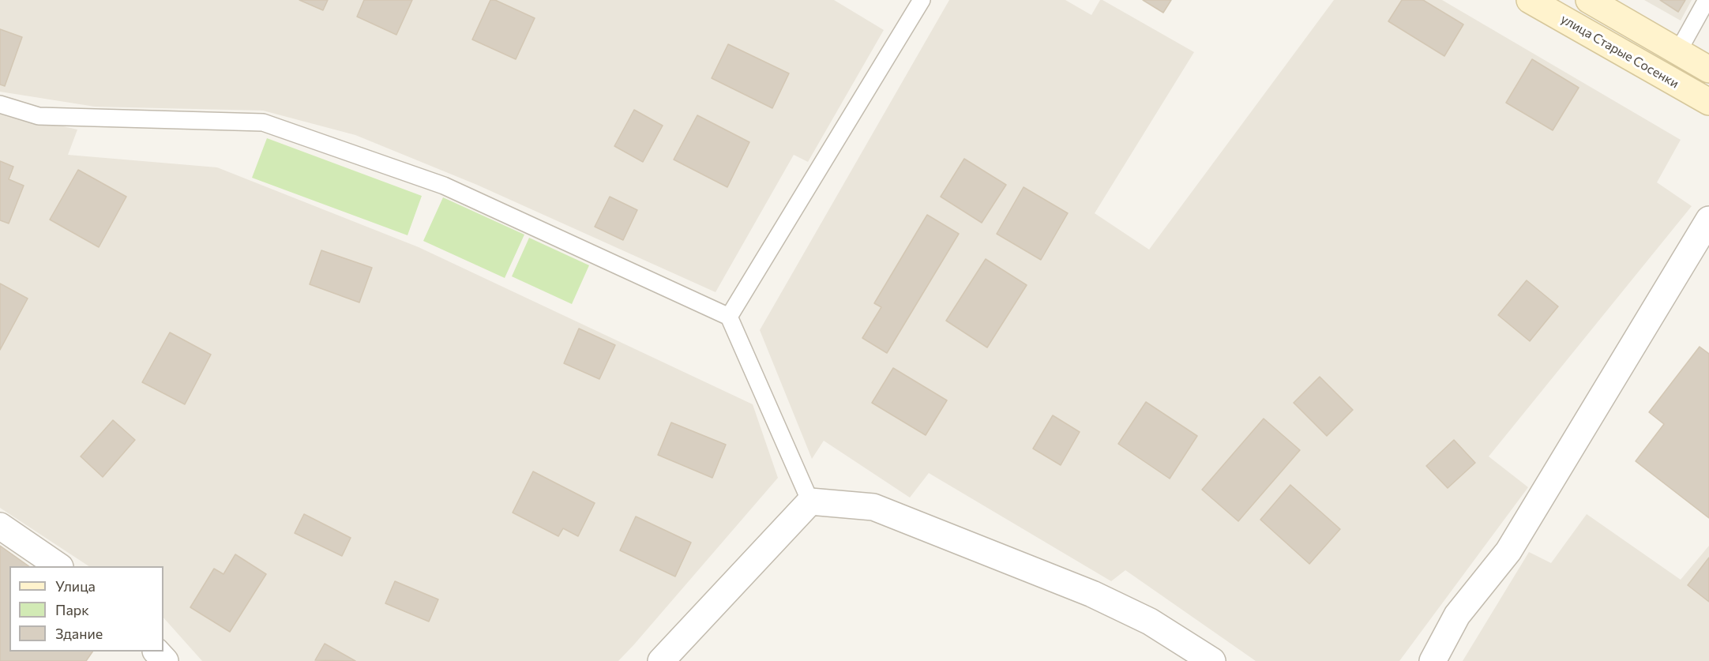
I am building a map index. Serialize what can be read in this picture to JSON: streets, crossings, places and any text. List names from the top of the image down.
{
  "streets": {
    "main road": ["улица Старые Сосенки"]
  },
  "legend": ["Улица", "Парк", "Здание"]
}
